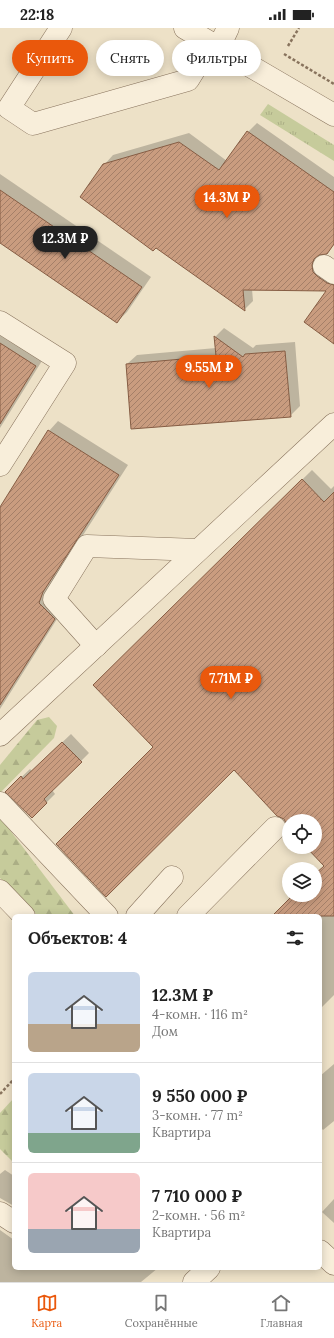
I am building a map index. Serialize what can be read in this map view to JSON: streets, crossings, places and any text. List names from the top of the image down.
{
  "page": {
    "status": "22:18",
    "chip": ["Купить", "Снять", "Фильтры"],
    "price": [
      "14.3M ₽",
      "12.3M ₽",
      "9.55M ₽",
      "7.71M ₽"
    ],
    "heading": "Объектов: 4",
    "list": [
      {
        "name": "12.3M ₽",
        "note": "4-комн. · 116 m² · Дом"
      },
      {
        "name": "9 550 000 ₽",
        "note": "3-комн. · 77 m² · Квартира"
      },
      {
        "name": "7 710 000 ₽",
        "note": "2-комн. · 56 m² · Квартира"
      }
    ],
    "tabs": ["Карта", "Сохранённые", "Главная"]
  }
}
